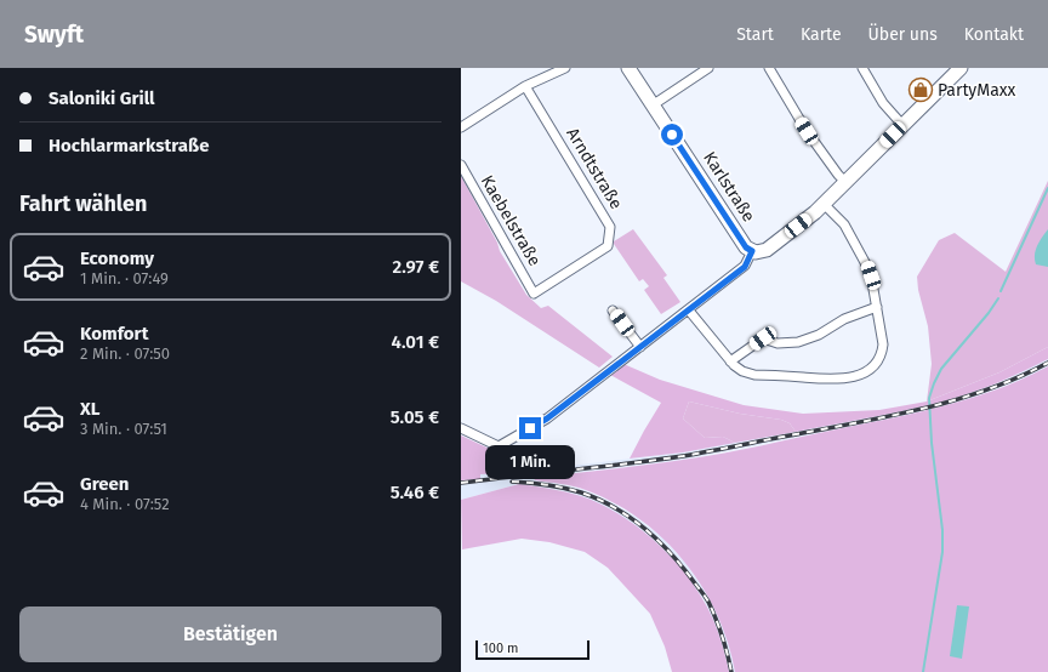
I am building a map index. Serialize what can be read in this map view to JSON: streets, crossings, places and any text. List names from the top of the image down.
{
  "streets": {
    "street": ["Arndtstraße", "Karlstraße", "Kaebelstraße"]
  },
  "crossings": [
    ["Arndtstraße", "Kaebelstraße"]
  ],
  "places": {
    "shop": ["PartyMaxx"]
  },
  "scale_bar": "100 m",
  "page": {
    "header": "Swyft",
    "nav": [
      "Start",
      "Karte",
      "Über uns",
      "Kontakt"
    ],
    "banner": ["Saloniki Grill", "Hochlarmarkstraße"],
    "heading": "Fahrt wählen",
    "list": [
      {
        "name": "Economy",
        "note": "1 Min. · 07:49",
        "value": "2.97 €"
      },
      {
        "name": "Komfort",
        "note": "2 Min. · 07:50",
        "value": "4.01 €"
      },
      {
        "name": "XL",
        "note": "3 Min. · 07:51",
        "value": "5.05 €"
      },
      {
        "name": "Green",
        "note": "4 Min. · 07:52",
        "value": "5.46 €"
      }
    ],
    "bubble": "1 Min.",
    "buttons": "Bestätigen",
    "scale": "100 m"
  }
}
